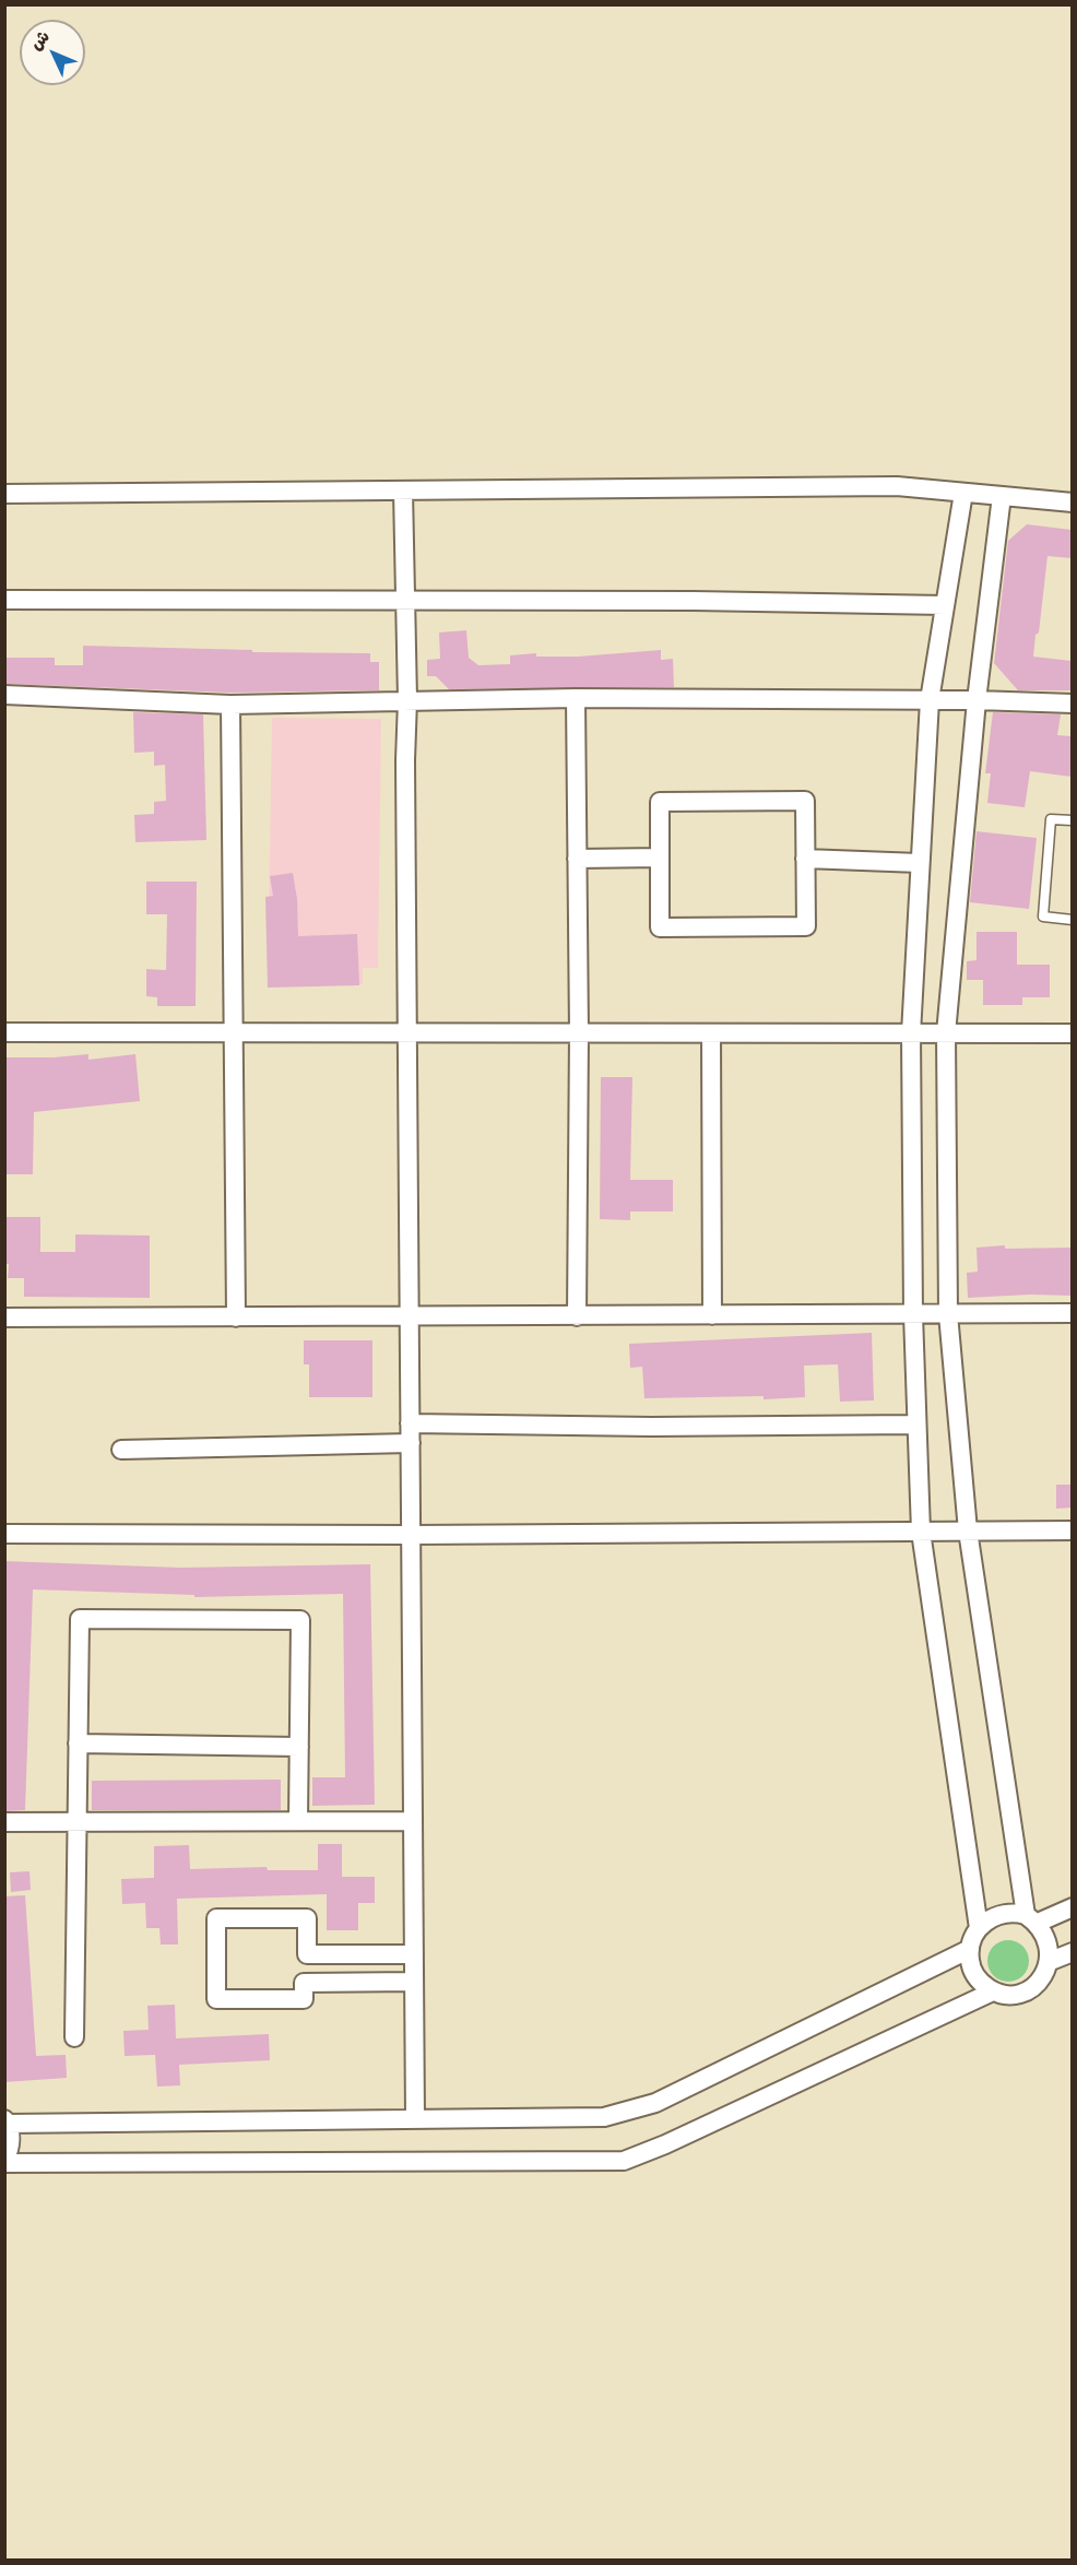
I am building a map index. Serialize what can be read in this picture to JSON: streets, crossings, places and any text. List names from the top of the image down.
{
  "north": "top left"
}
